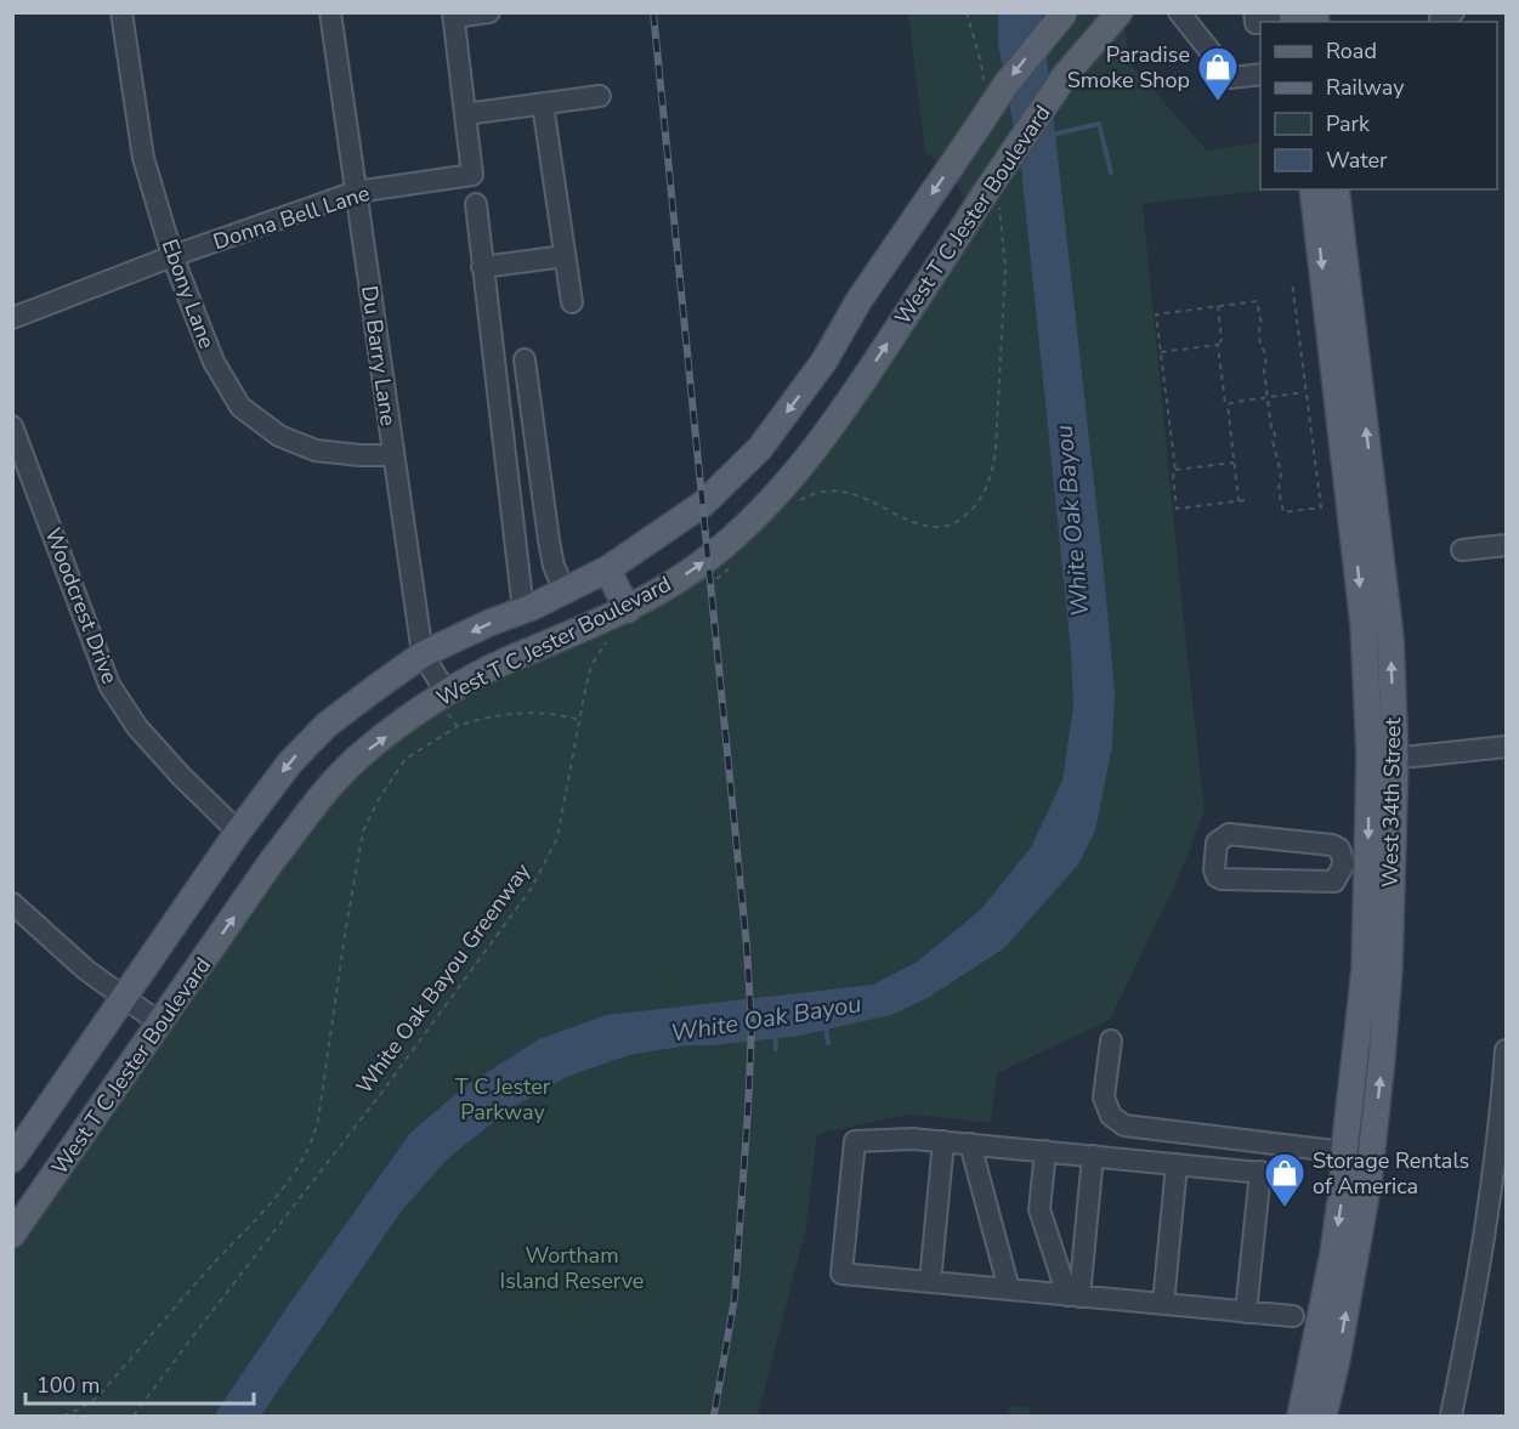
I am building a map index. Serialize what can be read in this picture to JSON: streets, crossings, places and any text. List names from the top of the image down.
{
  "streets": {
    "main road": ["West T C Jester Boulevard", "West 34th Street"],
    "street": [
      "Donna Bell Lane",
      "Ebony Lane",
      "Du Barry Lane",
      "Woodcrest Drive"
    ],
    "path": ["White Oak Bayou Greenway"]
  },
  "crossings": [
    ["West T C Jester Boulevard", "Du Barry Lane"],
    ["West T C Jester Boulevard", "Woodcrest Drive"],
    ["Donna Bell Lane", "Ebony Lane"],
    ["Donna Bell Lane", "Du Barry Lane"],
    ["Ebony Lane", "Du Barry Lane"]
  ],
  "water": ["White Oak Bayou"],
  "parks": ["T C Jester Parkway", "Wortham Island Reserve"],
  "places": {
    "shop": ["Paradise Smoke Shop", "Storage Rentals of America"]
  },
  "legend": [
    "Road",
    "Railway",
    "Park",
    "Water"
  ],
  "scale_bar": "100 m"
}
